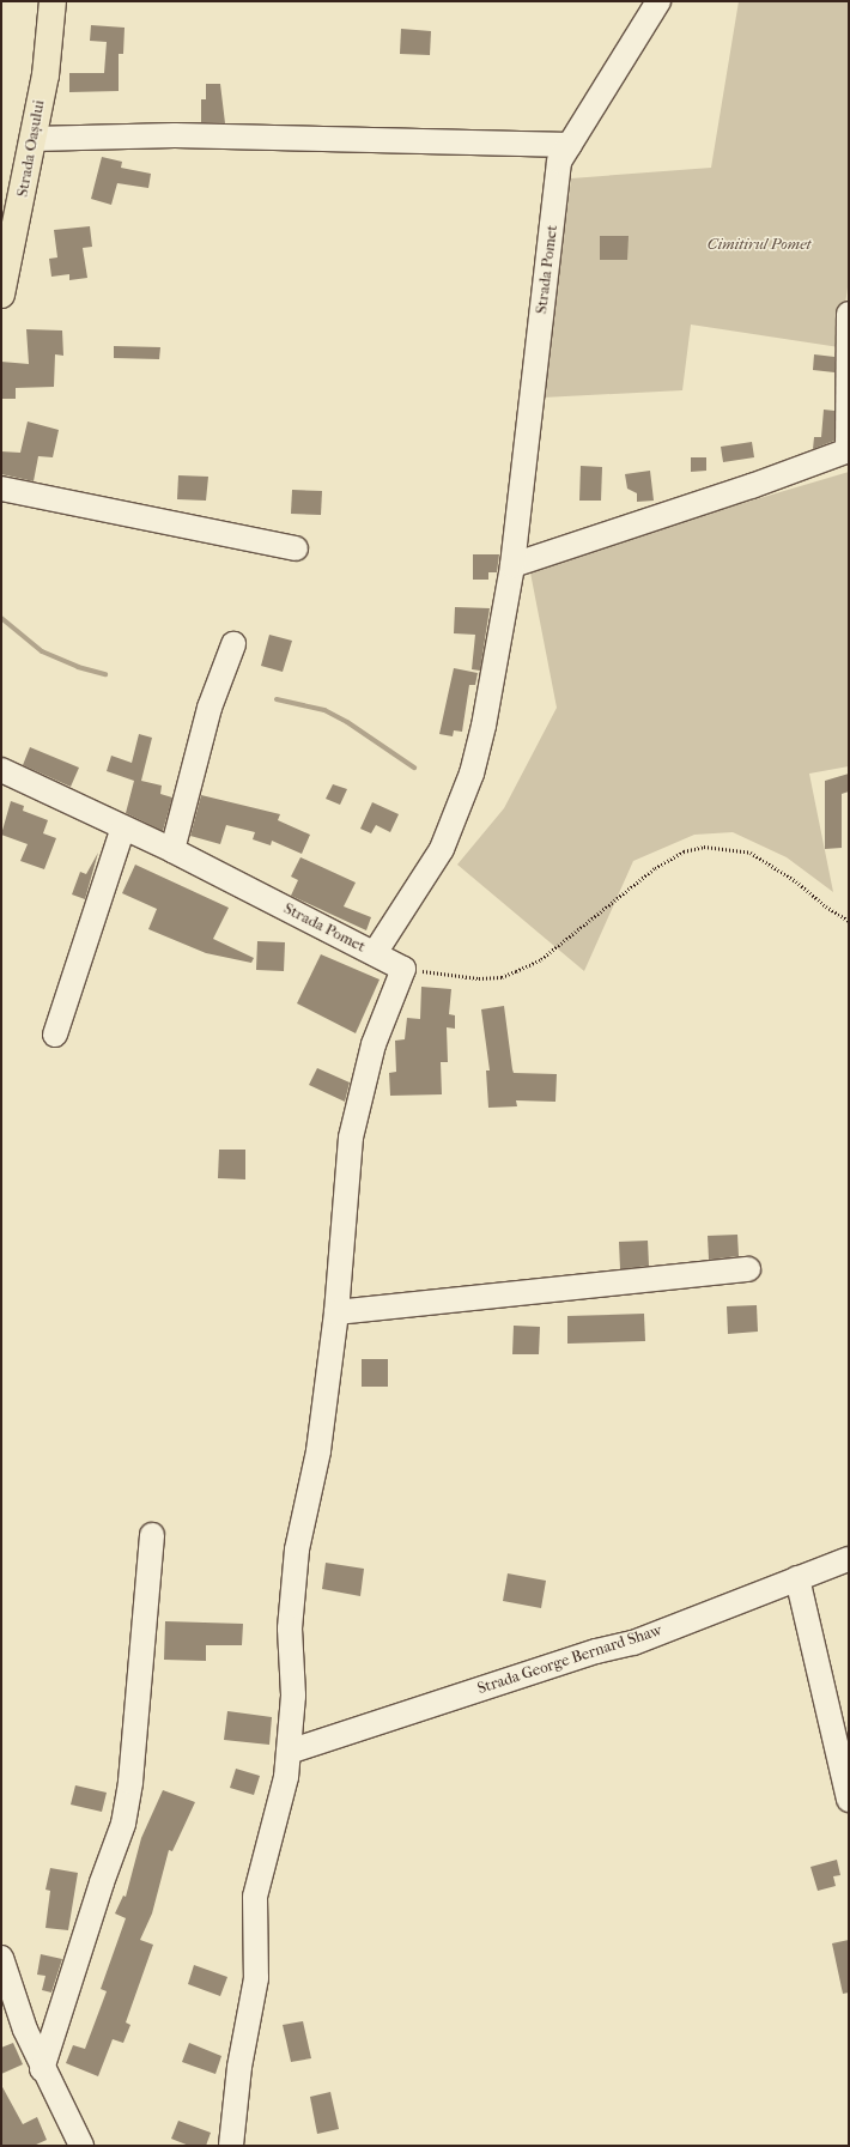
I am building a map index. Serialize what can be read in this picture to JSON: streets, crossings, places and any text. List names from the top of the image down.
{
  "streets": {
    "main road": ["Strada Oașului"],
    "street": ["Strada Pomet", "Strada George Bernard Shaw"]
  },
  "parks": ["Cimitirul Pomet"]
}
